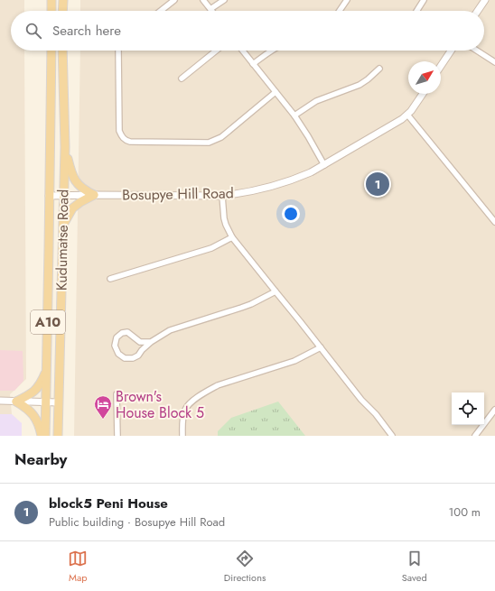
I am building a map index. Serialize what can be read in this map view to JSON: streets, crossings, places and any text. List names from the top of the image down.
{
  "streets": {
    "main road": ["Kudumatse Road", "A10"],
    "street": ["Bosupye Hill Road"]
  },
  "crossings": [
    ["Bosupye Hill Road", "Kudumatse Road"]
  ],
  "places": {
    "hotel": ["Brown's House Block 5"]
  },
  "north": "top right",
  "page": {
    "search": "Search here",
    "pins": "1",
    "heading": "Nearby",
    "list": [
      {
        "mark": "1",
        "name": "block5 Peni House",
        "note": "Public building · Bosupye Hill Road",
        "value": "100 m"
      }
    ],
    "nav": ["Map", "Directions", "Saved"]
  }
}
